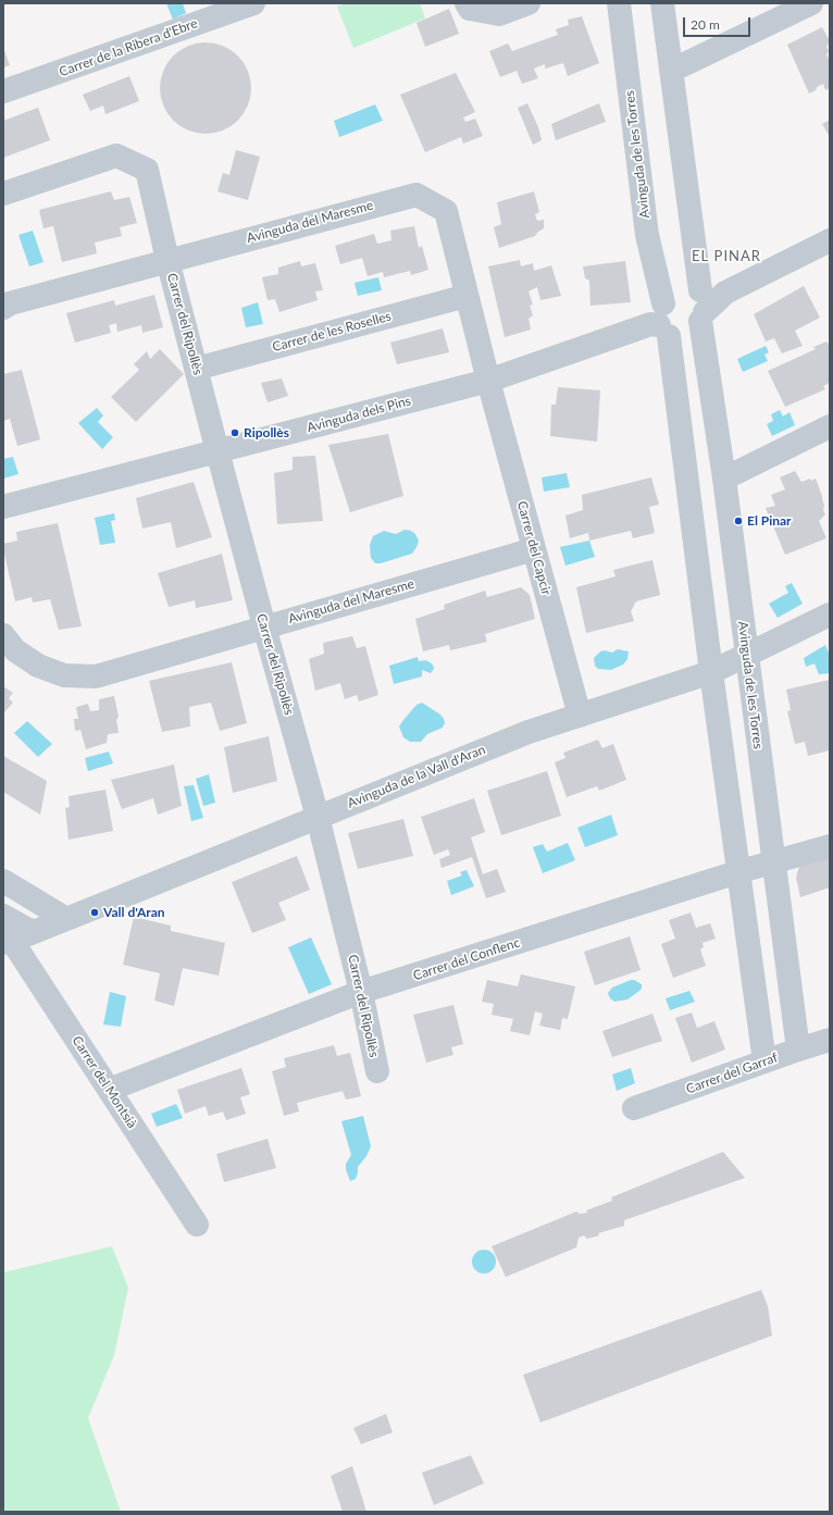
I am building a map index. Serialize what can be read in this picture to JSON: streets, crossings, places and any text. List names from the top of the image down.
{
  "streets": {
    "street": [
      "Carrer de la Ribera d'Ebre",
      "Avinguda de les Torres",
      "Avinguda del Maresme",
      "Carrer del Ripollès",
      "Carrer de les Roselles",
      "Avinguda dels Pins",
      "Carrer del Capcir",
      "Avinguda de la Vall d'Aran",
      "Carrer del Conflenc",
      "Carrer del Garraf",
      "Carrer del Montsià"
    ]
  },
  "crossings": [
    ["Avinguda de les Torres", "Avinguda dels Pins"],
    ["Avinguda de les Torres", "Avinguda de la Vall d'Aran"],
    ["Avinguda de les Torres", "Carrer del Conflenc"],
    ["Avinguda de les Torres", "Carrer del Garraf"],
    ["Avinguda del Maresme", "Carrer del Ripollès"],
    ["Avinguda del Maresme", "Carrer de les Roselles"],
    ["Avinguda del Maresme", "Avinguda dels Pins"],
    ["Avinguda del Maresme", "Carrer del Capcir"],
    ["Carrer del Ripollès", "Carrer de les Roselles"],
    ["Carrer del Ripollès", "Avinguda dels Pins"],
    ["Carrer del Ripollès", "Avinguda de la Vall d'Aran"],
    ["Carrer del Ripollès", "Carrer del Conflenc"],
    ["Avinguda dels Pins", "Carrer del Capcir"],
    ["Carrer del Capcir", "Avinguda de la Vall d'Aran"],
    ["Avinguda de la Vall d'Aran", "Carrer del Montsià"],
    ["Carrer del Conflenc", "Carrer del Montsià"]
  ],
  "districts": ["EL PINAR"],
  "places": ["Ripollès", "El Pinar", "Vall d'Aran"],
  "scale_bar": "20 m"
}
